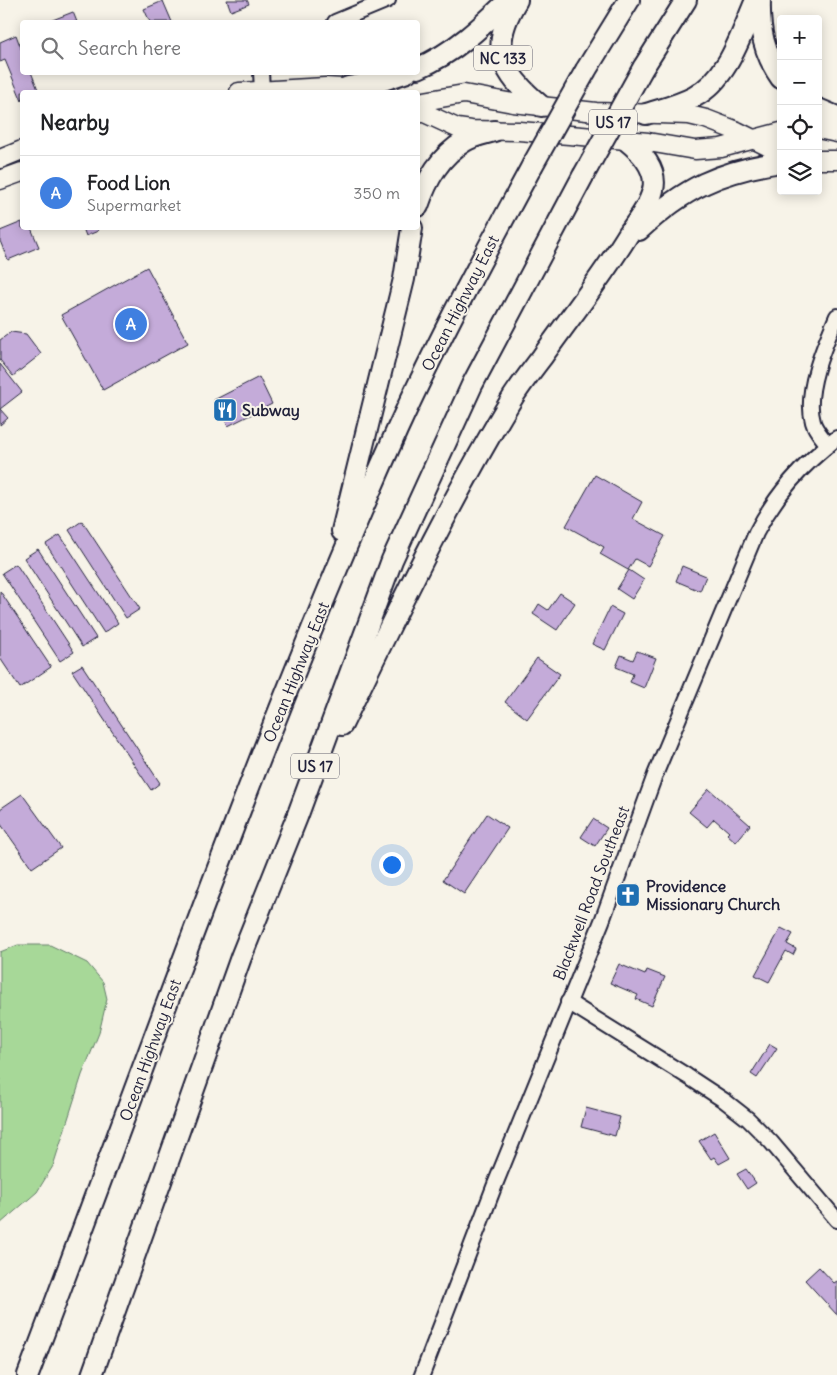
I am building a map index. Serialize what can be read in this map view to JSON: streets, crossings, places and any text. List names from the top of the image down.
{
  "streets": {
    "highway": ["NC 133", "US 17", "Ocean Highway East"],
    "street": ["Blackwell Road Southeast"]
  },
  "places": {
    "restaurant": ["Subway"],
    "church": ["Providence Missionary Church"]
  },
  "page": {
    "map_buttons": ["+", "−"],
    "search": "Search here",
    "heading": "Nearby",
    "list": [
      {
        "mark": "A",
        "name": "Food Lion",
        "note": "Supermarket",
        "value": "350 m"
      }
    ],
    "pins": "A"
  }
}
